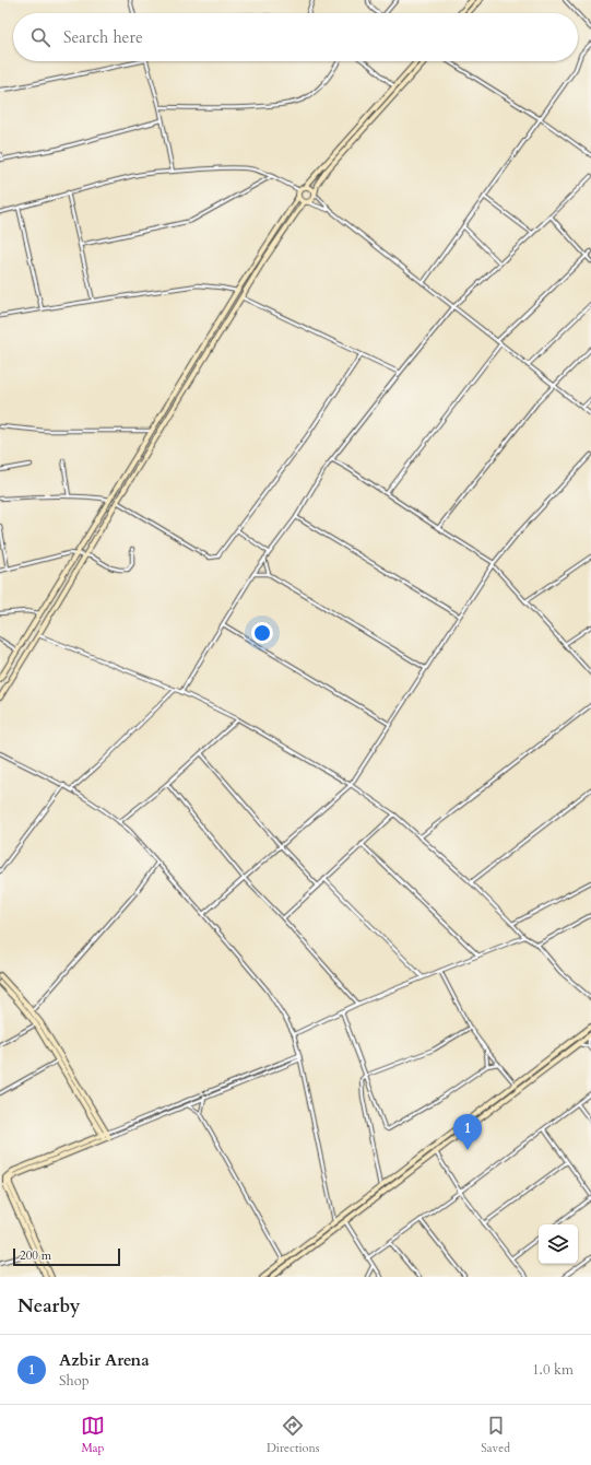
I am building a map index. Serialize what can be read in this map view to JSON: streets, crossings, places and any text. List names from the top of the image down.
{
  "scale_bar": "200 m",
  "page": {
    "search": "Search here",
    "pins": "1",
    "scale": "200 m",
    "heading": "Nearby",
    "list": [
      {
        "mark": "1",
        "name": "Azbir Arena",
        "note": "Shop",
        "value": "1.0 km"
      }
    ],
    "nav": ["Map", "Directions", "Saved"]
  }
}
